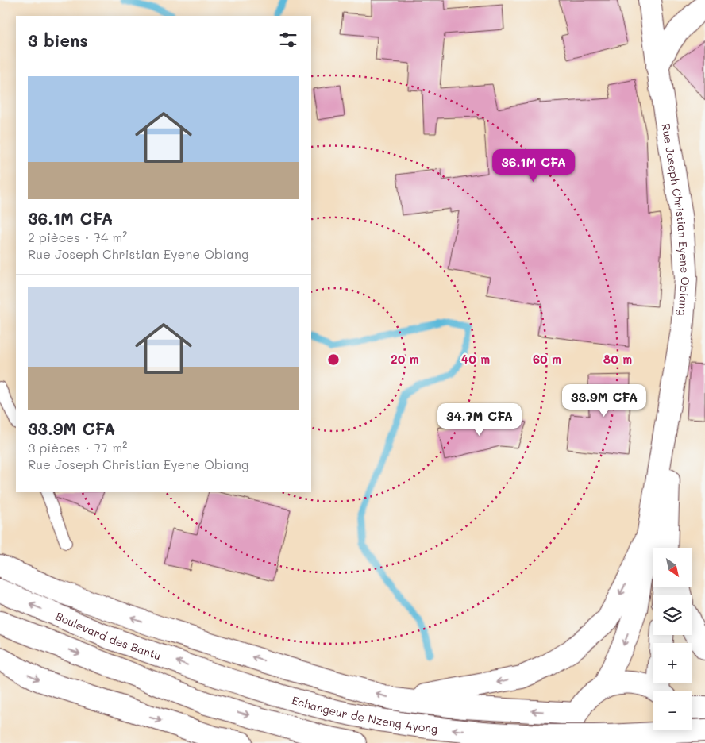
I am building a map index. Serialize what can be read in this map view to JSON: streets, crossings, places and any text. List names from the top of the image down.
{
  "streets": {
    "main road": ["Rue Joseph Christian Eyene Obiang", "Boulevard des Bantu", "Echangeur de Nzeng Ayong"]
  },
  "crossings": [
    ["Boulevard des Bantu", "Echangeur de Nzeng Ayong"]
  ],
  "north": "bottom right",
  "page": {
    "heading": "3 biens",
    "list": [
      {
        "name": "36.1M CFA",
        "note": "2 pièces · 74 m² · Rue Joseph Christian Eyene Obiang"
      },
      {
        "name": "33.9M CFA",
        "note": "3 pièces · 77 m² · Rue Joseph Christian Eyene Obiang"
      }
    ],
    "price": ["36.1M CFA", "33.9M CFA", "34.7M CFA"],
    "map_buttons": ["+", "−"]
  },
  "rings": [
    "20 m",
    "40 m",
    "60 m",
    "80 m"
  ]
}
